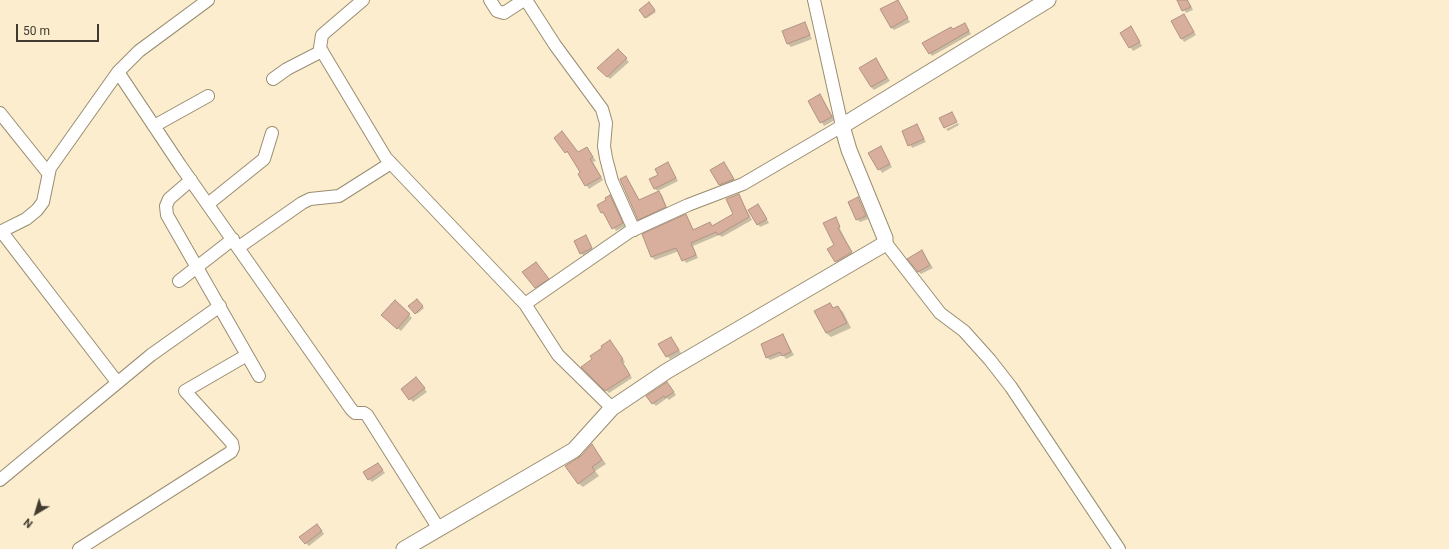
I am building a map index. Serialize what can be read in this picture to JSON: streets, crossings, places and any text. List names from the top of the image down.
{
  "scale_bar": "50 m",
  "north": "bottom left"
}
